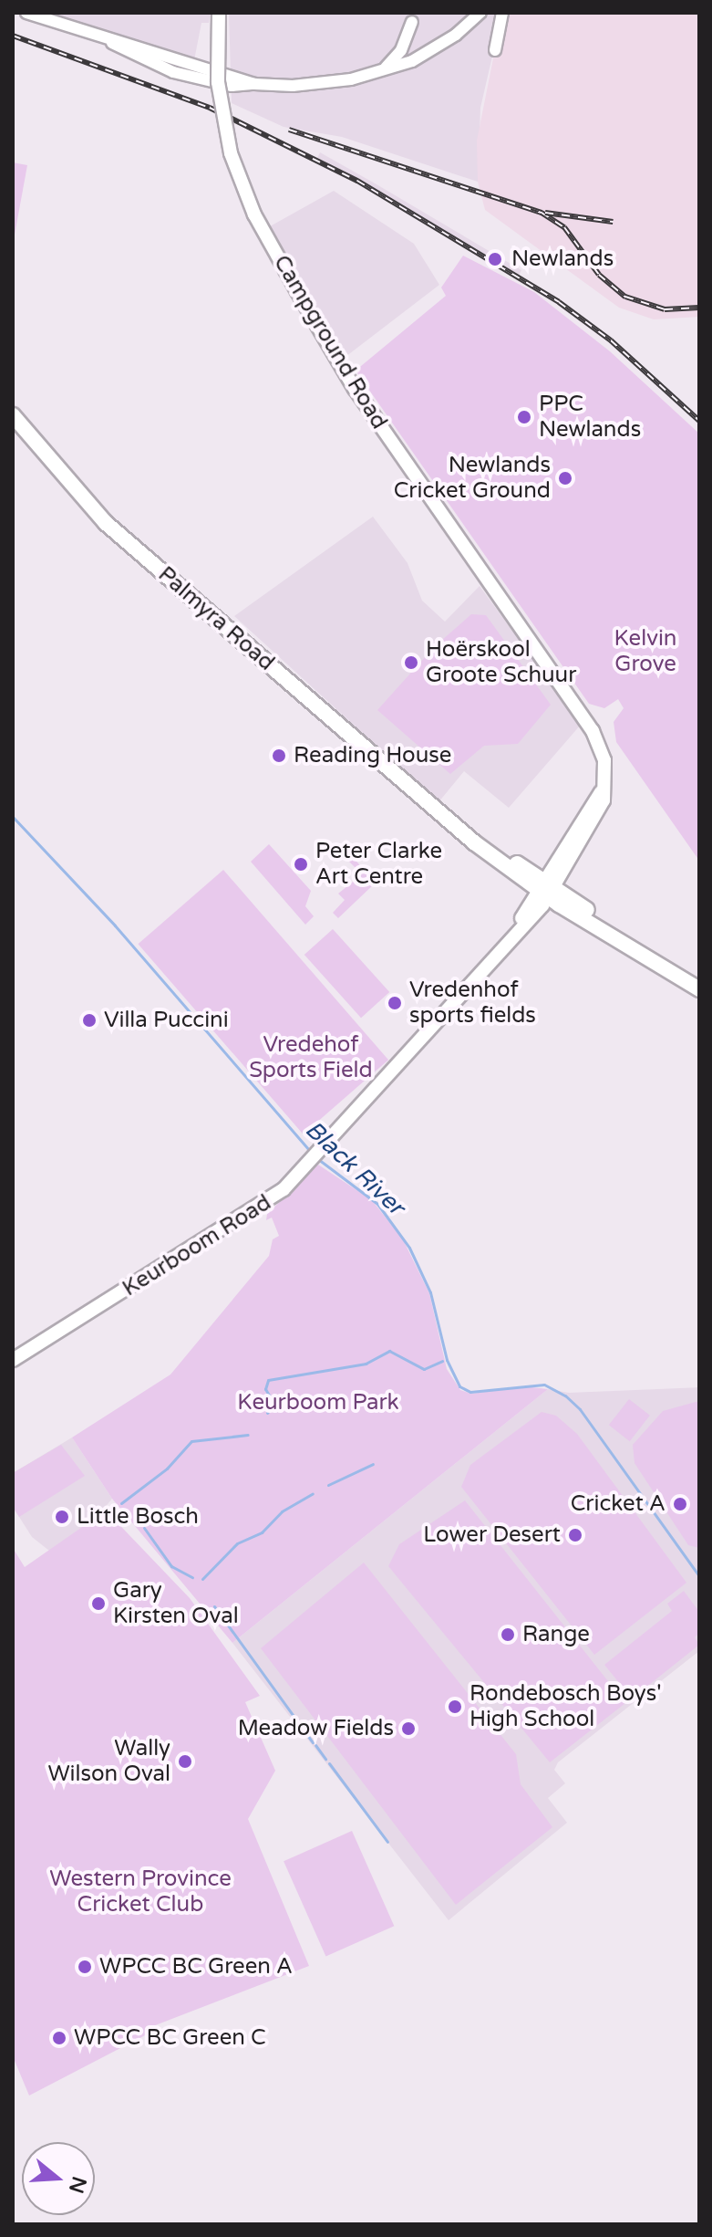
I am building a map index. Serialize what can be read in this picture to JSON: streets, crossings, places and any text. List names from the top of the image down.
{
  "streets": {
    "main road": ["Campground Road", "Palmyra Road", "Keurboom Road"]
  },
  "crossings": [
    ["Campground Road", "Palmyra Road"],
    ["Campground Road", "Keurboom Road"],
    ["Palmyra Road", "Keurboom Road"]
  ],
  "water": ["Black River"],
  "parks": [
    "Kelvin Grove",
    "Vredehof Sports Field",
    "Keurboom Park",
    "Western Province Cricket Club"
  ],
  "places": [
    "Newlands",
    "PPC Newlands",
    "Newlands Cricket Ground",
    "Hoërskool Groote Schuur",
    "Reading House",
    "Peter Clarke Art Centre",
    "Vredenhof sports fields",
    "Villa Puccini",
    "Cricket A",
    "Little Bosch",
    "Lower Desert",
    "Gary Kirsten Oval",
    "Range",
    "Rondebosch Boys' High School",
    "Meadow Fields",
    "Wally Wilson Oval",
    "WPCC BC Green A",
    "WPCC BC Green C"
  ],
  "north": "right"
}
